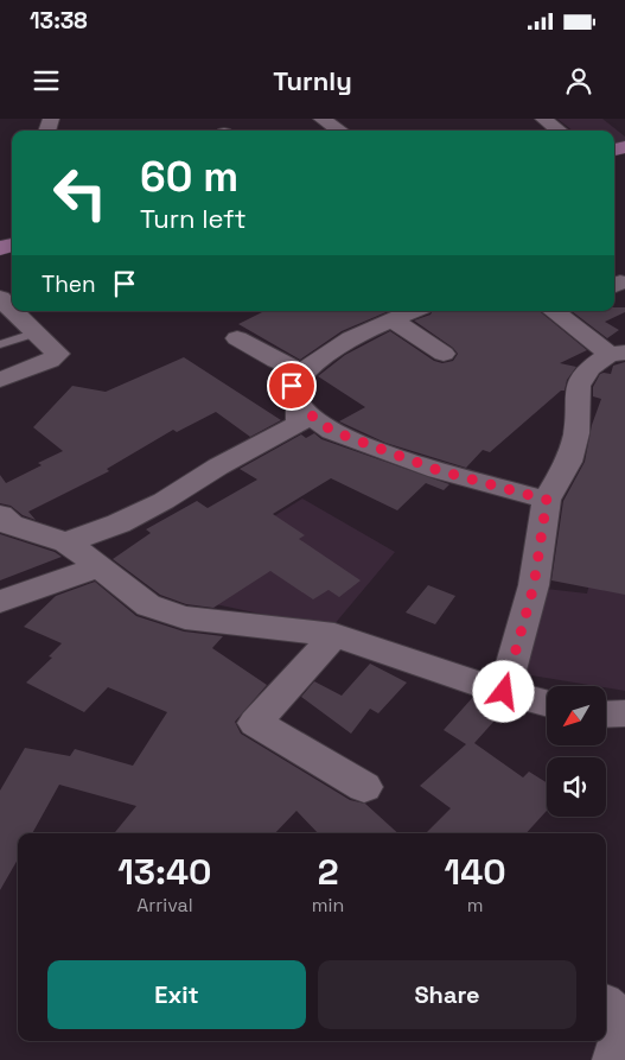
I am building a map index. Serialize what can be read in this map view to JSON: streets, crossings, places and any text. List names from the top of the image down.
{
  "north": "bottom left",
  "page": {
    "status": "13:38",
    "header": "Turnly",
    "turn": ["60 m", "Turn left"],
    "then": "Then",
    "eta": [
      "13:40",
      "Arrival",
      "2",
      "min",
      "140",
      "m"
    ],
    "buttons": ["Exit", "Share"]
  }
}
